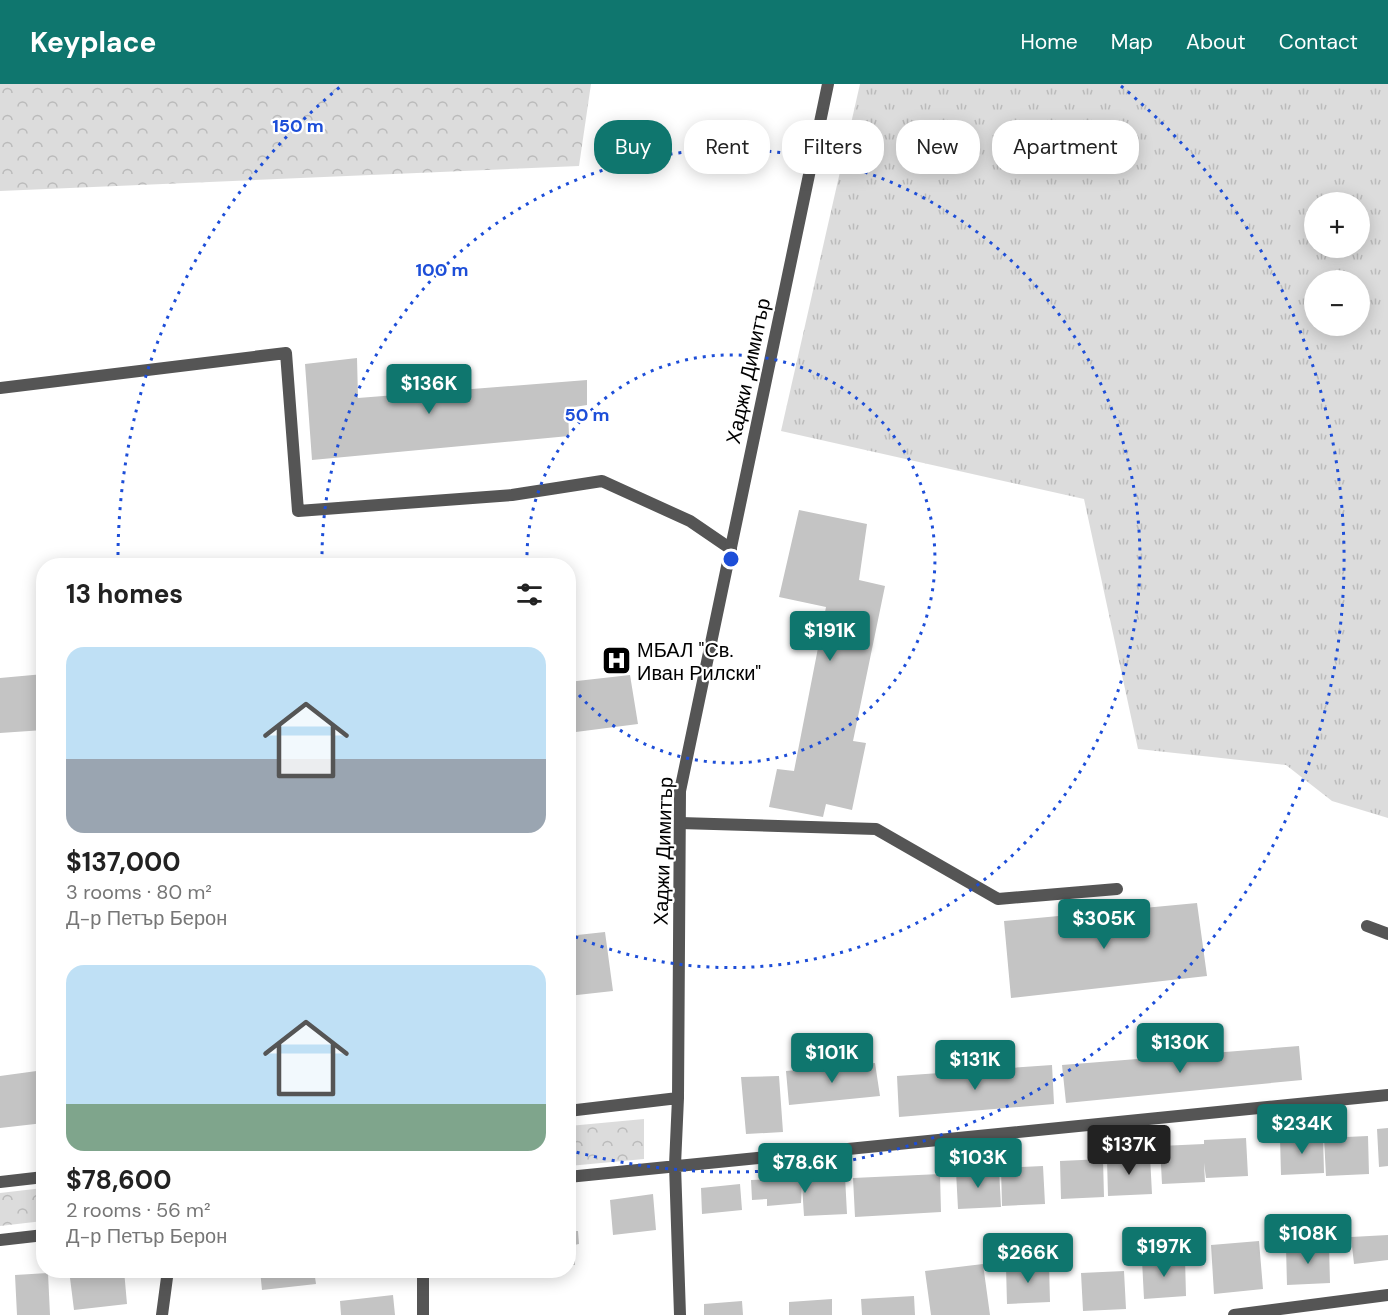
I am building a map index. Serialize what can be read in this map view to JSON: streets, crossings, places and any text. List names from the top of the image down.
{
  "streets": {
    "street": ["Хаджи Димитър"]
  },
  "places": {
    "hospital": ["МБАЛ \"Св. Иван Рилски\""]
  },
  "page": {
    "header": "Keyplace",
    "nav": [
      "Home",
      "Map",
      "About",
      "Contact"
    ],
    "chip": [
      "Buy",
      "Rent",
      "Filters",
      "New",
      "Apartment"
    ],
    "map_buttons": ["+", "−"],
    "price": [
      "$136K",
      "$191K",
      "$305K",
      "$130K",
      "$101K",
      "$131K",
      "$234K",
      "$137K",
      "$103K",
      "$78.6K",
      "$108K",
      "$197K",
      "$266K"
    ],
    "heading": "13 homes",
    "list": [
      {
        "name": "$137,000",
        "note": "3 rooms · 80 m² · Д-р Петър Берон"
      },
      {
        "name": "$78,600",
        "note": "2 rooms · 56 m² · Д-р Петър Берон"
      }
    ]
  },
  "rings": ["150 m", "100 m", "50 m"]
}
